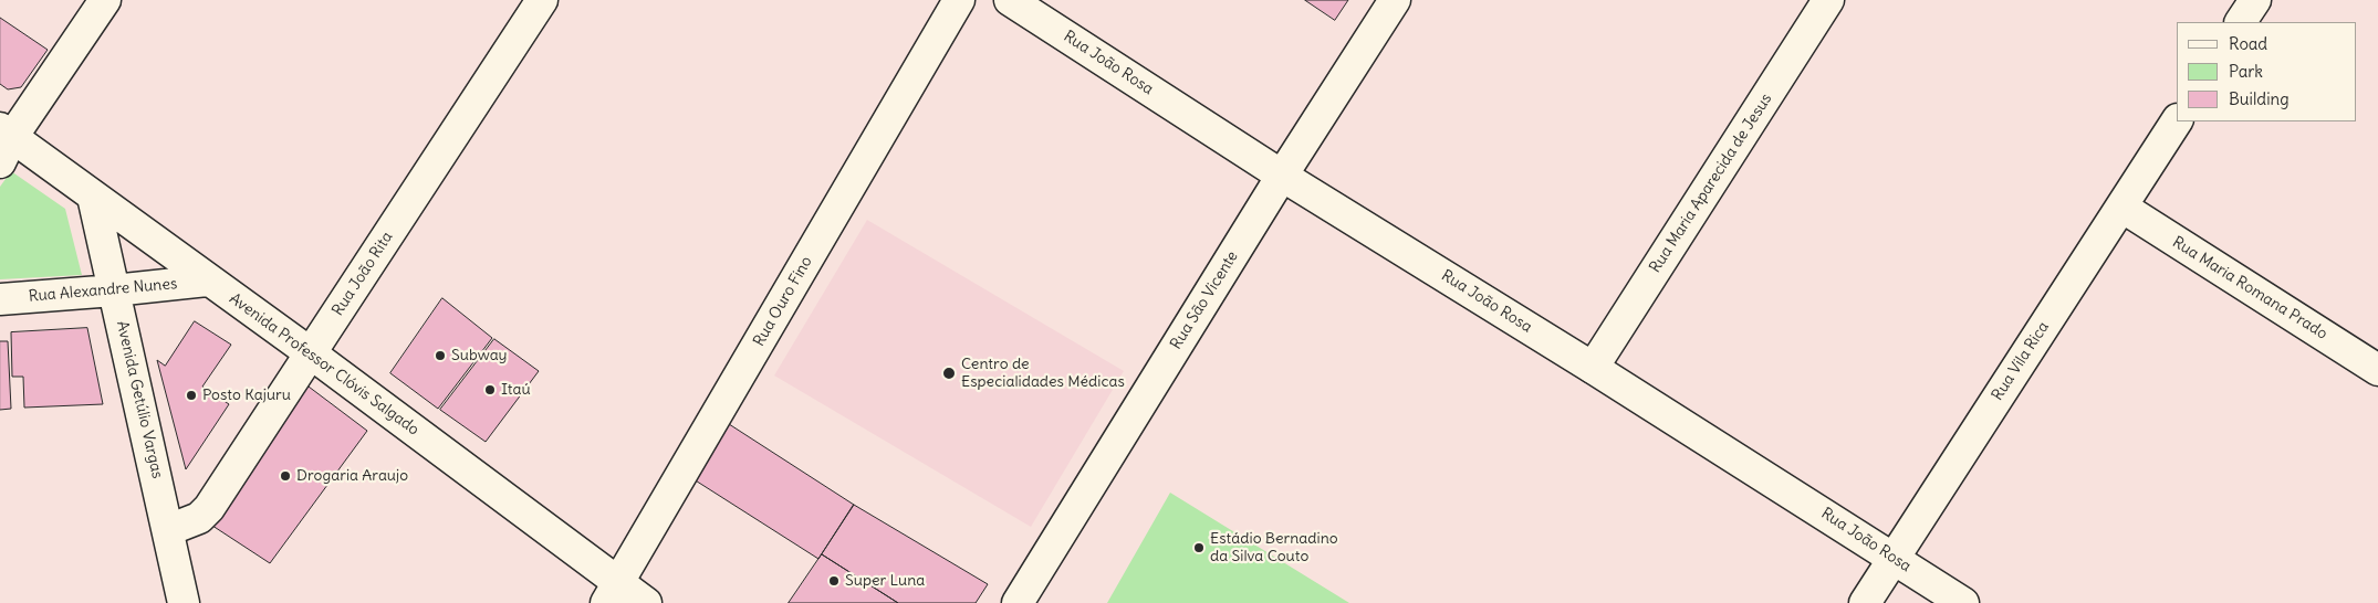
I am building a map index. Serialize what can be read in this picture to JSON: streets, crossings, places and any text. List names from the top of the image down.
{
  "streets": {
    "street": [
      "Rua João Rosa",
      "Rua Maria Aparecida de Jesus",
      "Rua João Rita",
      "Rua Maria Romana Prado",
      "Rua Alexandre Nunes",
      "Rua São Vicente",
      "Rua Ouro Fino",
      "Rua Vila Rica",
      "Avenida Professor Clóvis Salgado",
      "Avenida Getúlio Vargas"
    ]
  },
  "crossings": [
    ["Rua João Rosa", "Rua Maria Aparecida de Jesus"],
    ["Rua João Rosa", "Rua São Vicente"],
    ["Rua João Rosa", "Rua Vila Rica"],
    ["Rua João Rita", "Avenida Professor Clóvis Salgado"],
    ["Rua João Rita", "Avenida Getúlio Vargas"],
    ["Rua Maria Romana Prado", "Rua Vila Rica"],
    ["Rua Alexandre Nunes", "Avenida Professor Clóvis Salgado"],
    ["Rua Alexandre Nunes", "Avenida Getúlio Vargas"],
    ["Rua Ouro Fino", "Avenida Professor Clóvis Salgado"],
    ["Avenida Professor Clóvis Salgado", "Avenida Getúlio Vargas"]
  ],
  "places": [
    "Subway",
    "Centro de Especialidades Médicas",
    "Itaú",
    "Posto Kajuru",
    "Drogaria Araujo",
    "Estádio Bernadino da Silva Couto",
    "Super Luna"
  ],
  "legend": ["Road", "Park", "Building"]
}
